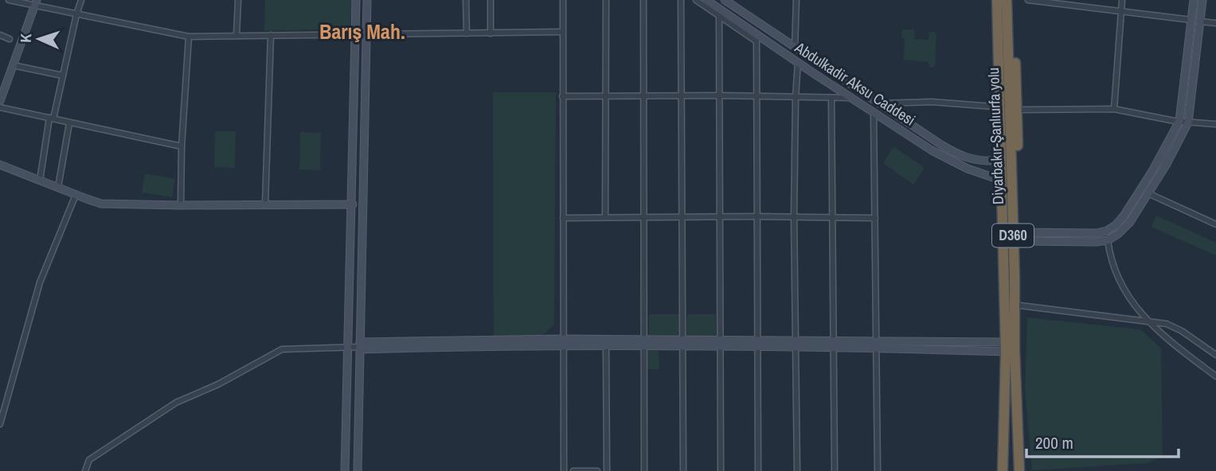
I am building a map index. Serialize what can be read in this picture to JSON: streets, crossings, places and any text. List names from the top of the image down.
{
  "streets": {
    "highway": ["Diyarbakır-Şanlıurfa yolu", "D360"],
    "main road": ["Abdulkadir Aksu Caddesi"]
  },
  "districts": ["Barış Mah."],
  "scale_bar": "200 m",
  "north": "left"
}
